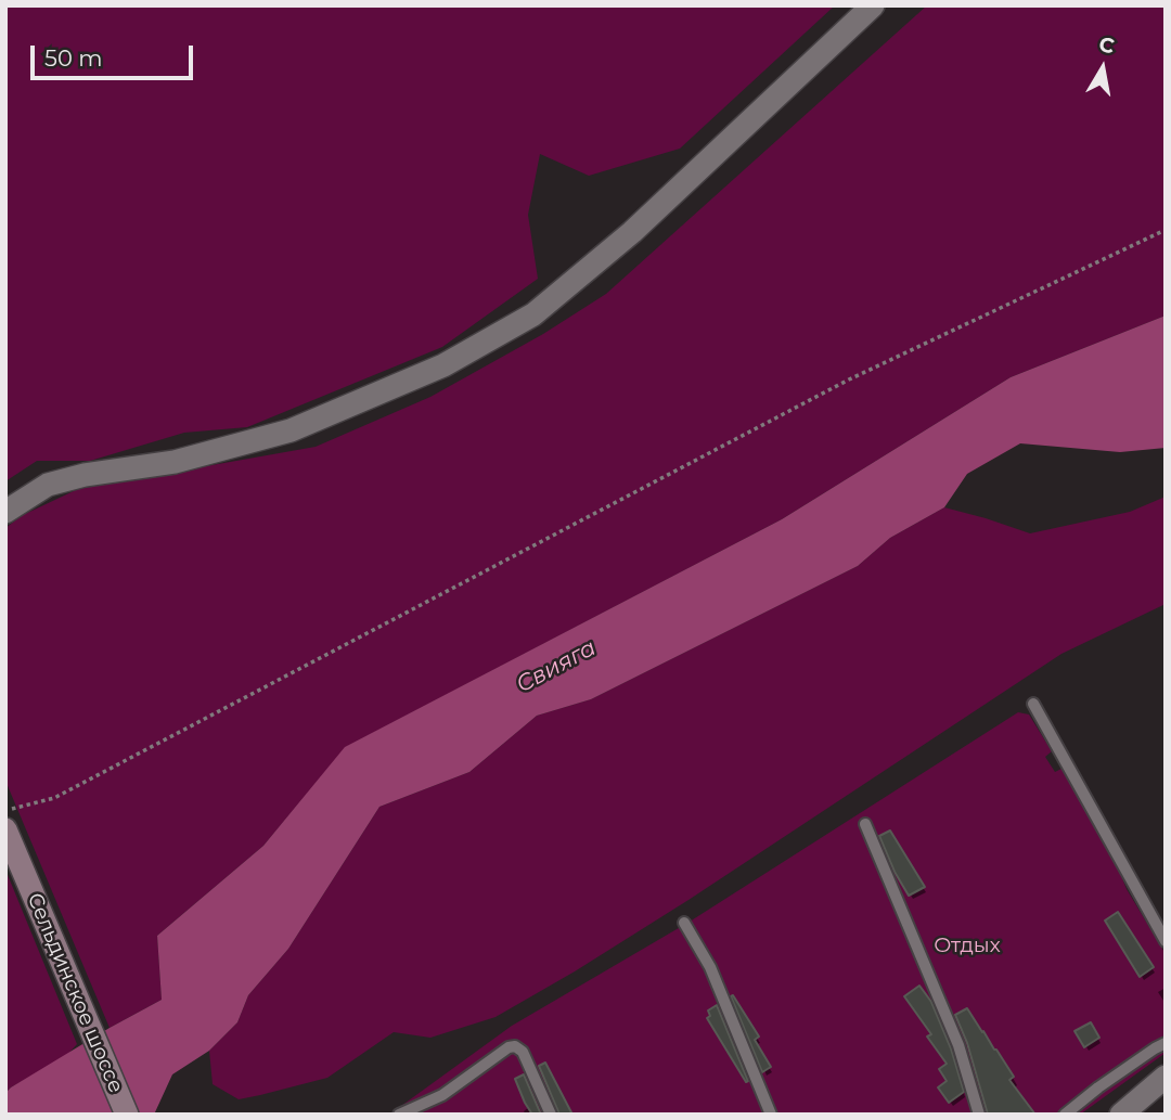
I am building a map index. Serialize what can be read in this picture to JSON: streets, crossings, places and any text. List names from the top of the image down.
{
  "streets": {
    "main road": ["Сельдинское шоссе"]
  },
  "water": ["Свияга"],
  "parks": ["Отдых"],
  "scale_bar": "50 m",
  "north": "top"
}
